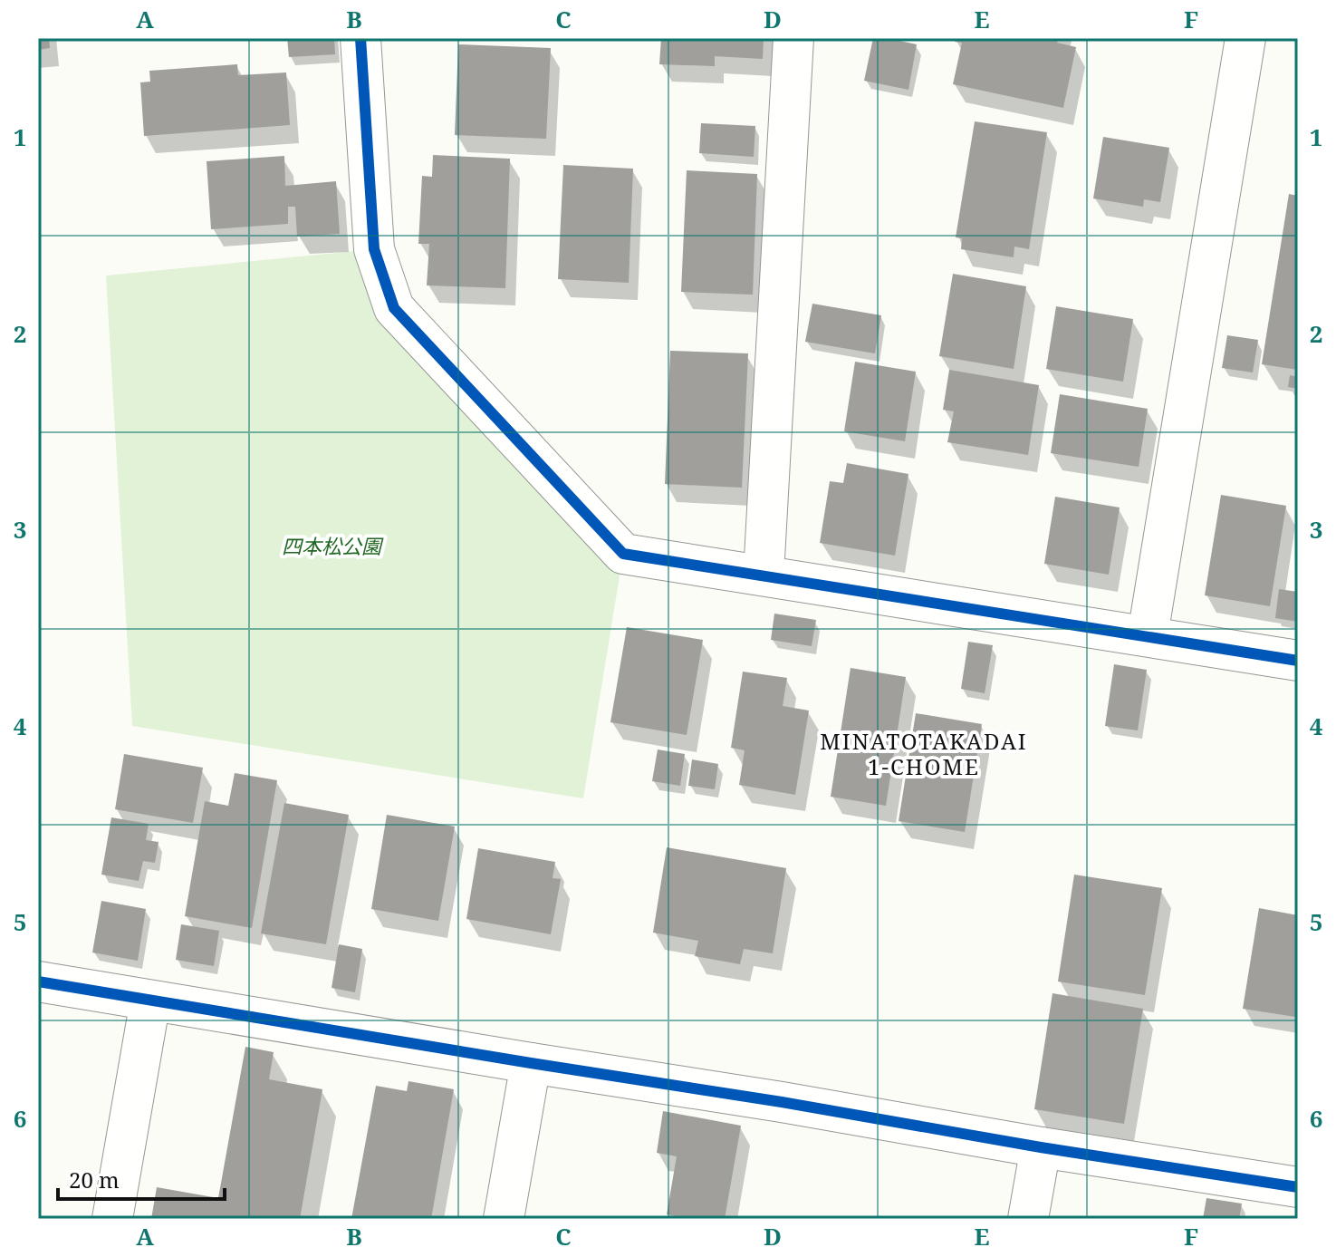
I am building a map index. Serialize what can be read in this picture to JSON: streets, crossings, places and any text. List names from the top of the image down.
{
  "districts": ["MINATOTAKADAI 1-CHOME"],
  "parks": ["四本松公園"],
  "scale_bar": "20 m",
  "grid": {
    "columns": [
      "A",
      "B",
      "C",
      "D",
      "E",
      "F"
    ],
    "rows": [
      "1",
      "2",
      "3",
      "4",
      "5",
      "6"
    ]
  }
}
